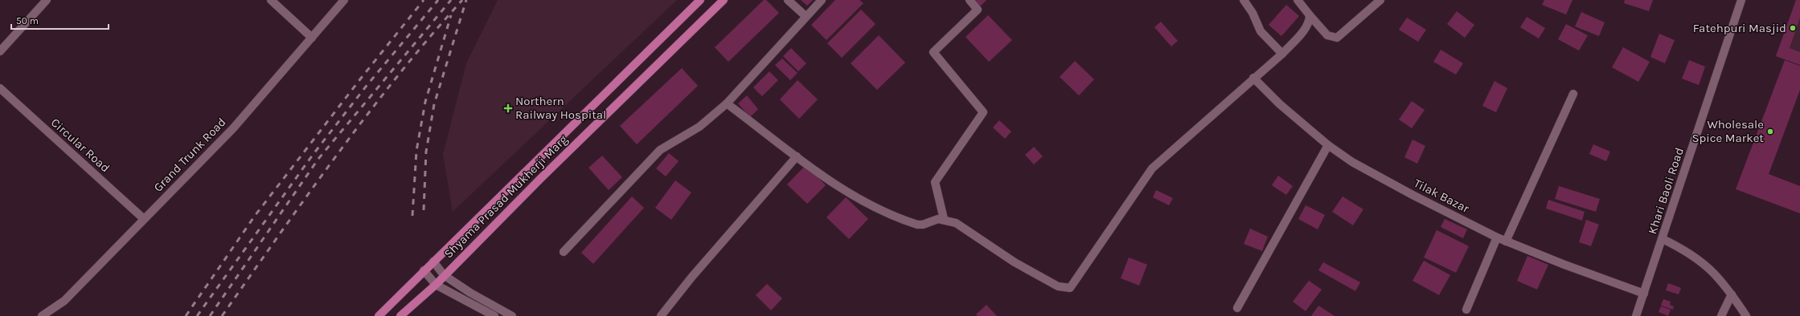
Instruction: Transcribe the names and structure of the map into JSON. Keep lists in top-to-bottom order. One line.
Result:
{"streets":{"main road":["Shyama Prasad Mukherji Marg"],"street":["Circular Road","Grand Trunk Road","Khari Baoli Road","Tilak Bazar"]},"crossings":[["Circular Road","Grand Trunk Road"],["Khari Baoli Road","Tilak Bazar"]],"places":{"other":["Fatehpuri Masjid","Wholesale Spice Market"],"health":["Northern Railway Hospital"]},"scale_bar":"50 m"}
